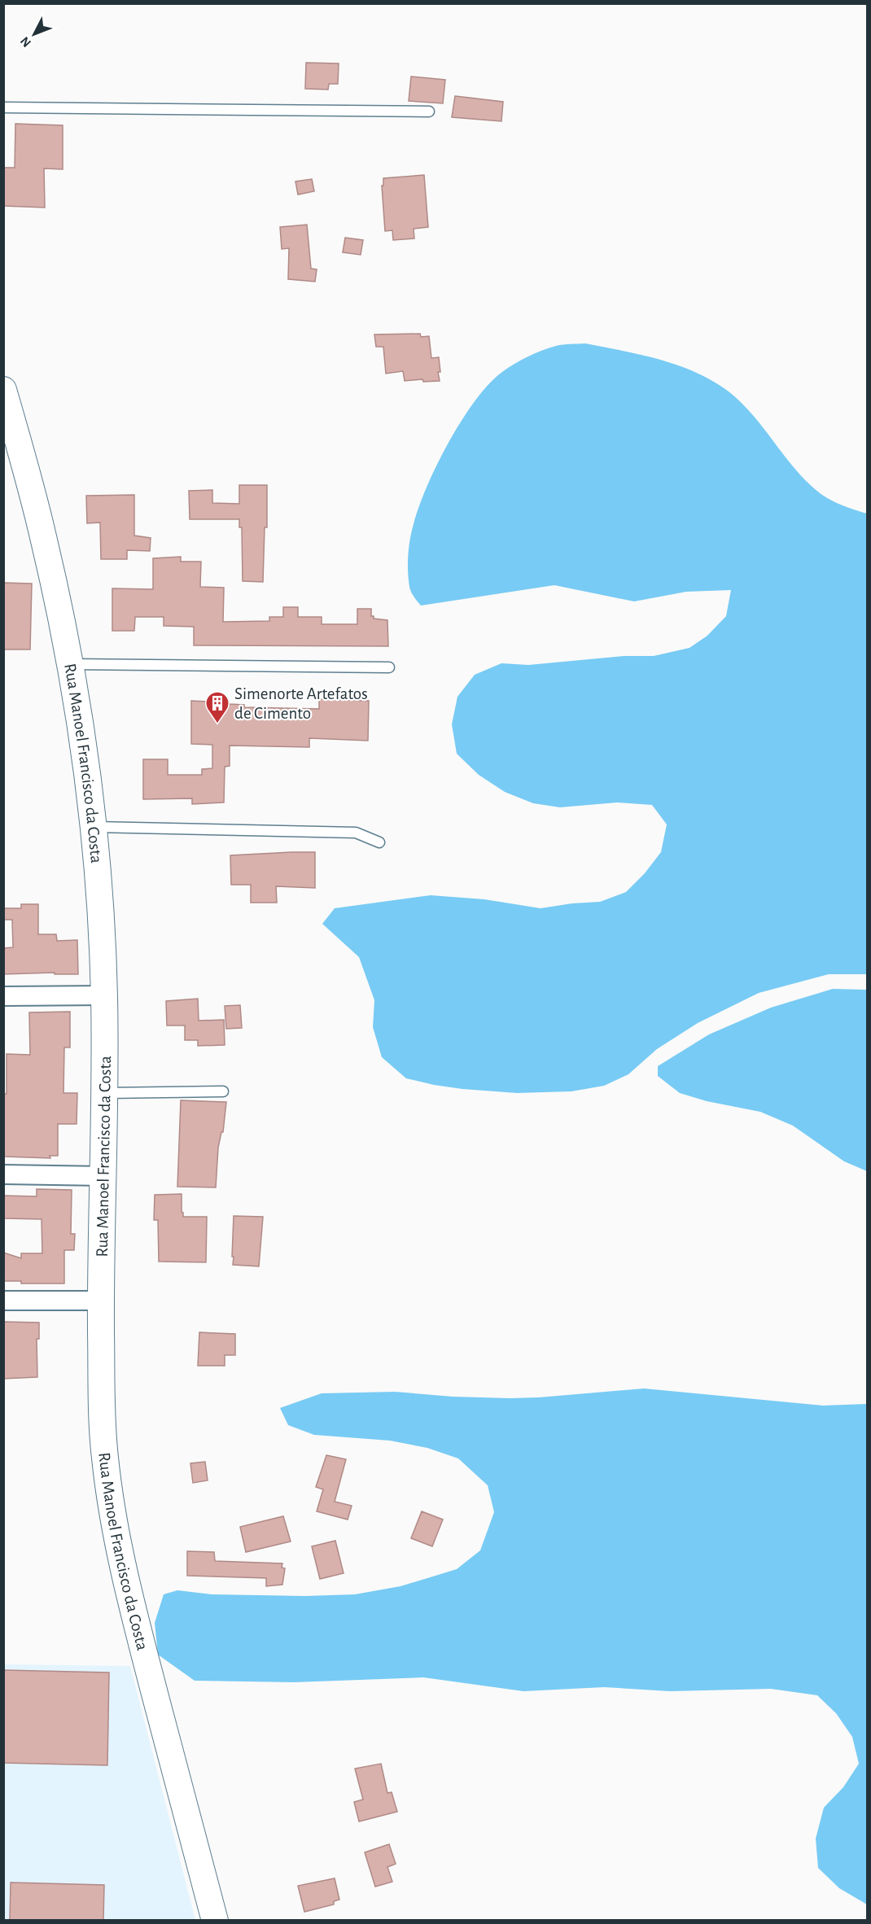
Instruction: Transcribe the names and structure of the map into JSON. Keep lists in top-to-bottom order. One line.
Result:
{"streets":{"main road":["Rua Manoel Francisco da Costa"]},"places":{"building":["Simenorte Artefatos de Cimento"]},"north":"bottom left"}
